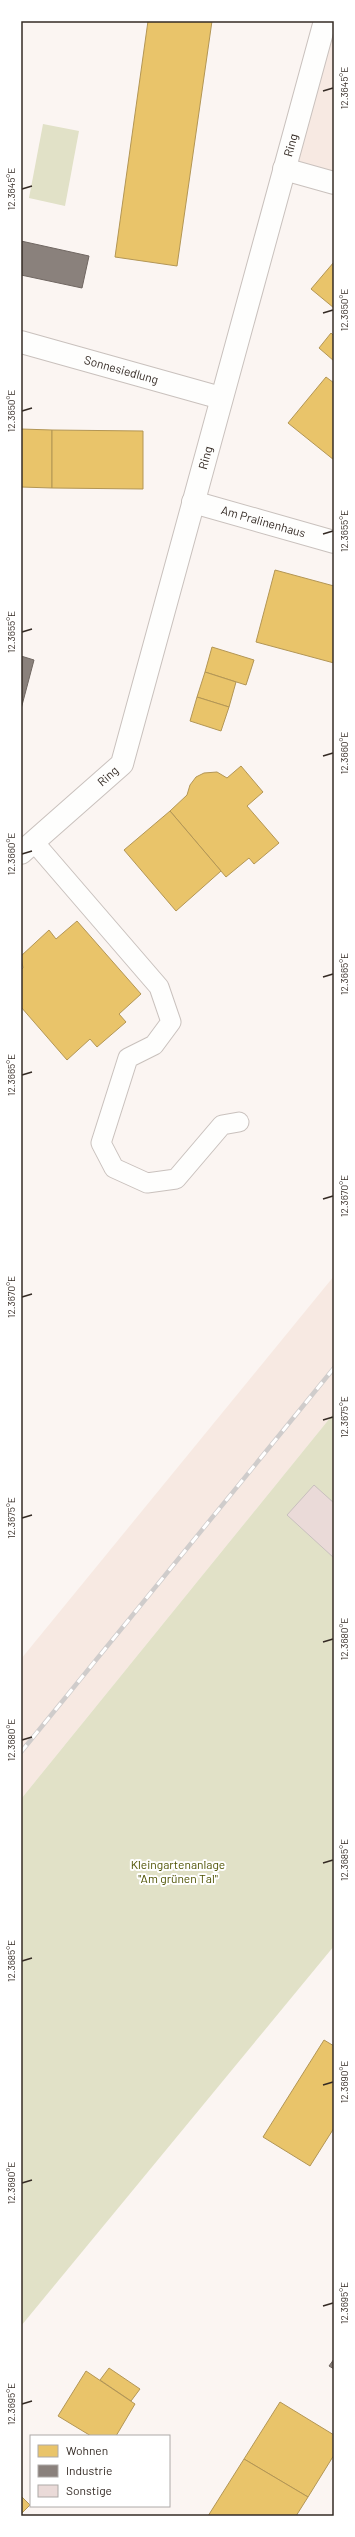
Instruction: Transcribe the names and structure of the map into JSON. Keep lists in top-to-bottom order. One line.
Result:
{"streets":{"street":["Ring","Sonnesiedlung","Am Pralinenhaus"]},"crossings":[["Ring","Sonnesiedlung"],["Ring","Am Pralinenhaus"]],"parks":["Kleingartenanlage \"Am grünen Tal\""],"legend":["Wohnen","Industrie","Sonstige"],"coordinates":["12.3645°E","12.3650°E","12.3655°E","12.3660°E","12.3665°E","12.3670°E","12.3675°E","12.3680°E","12.3685°E","12.3690°E","12.3695°E"]}
